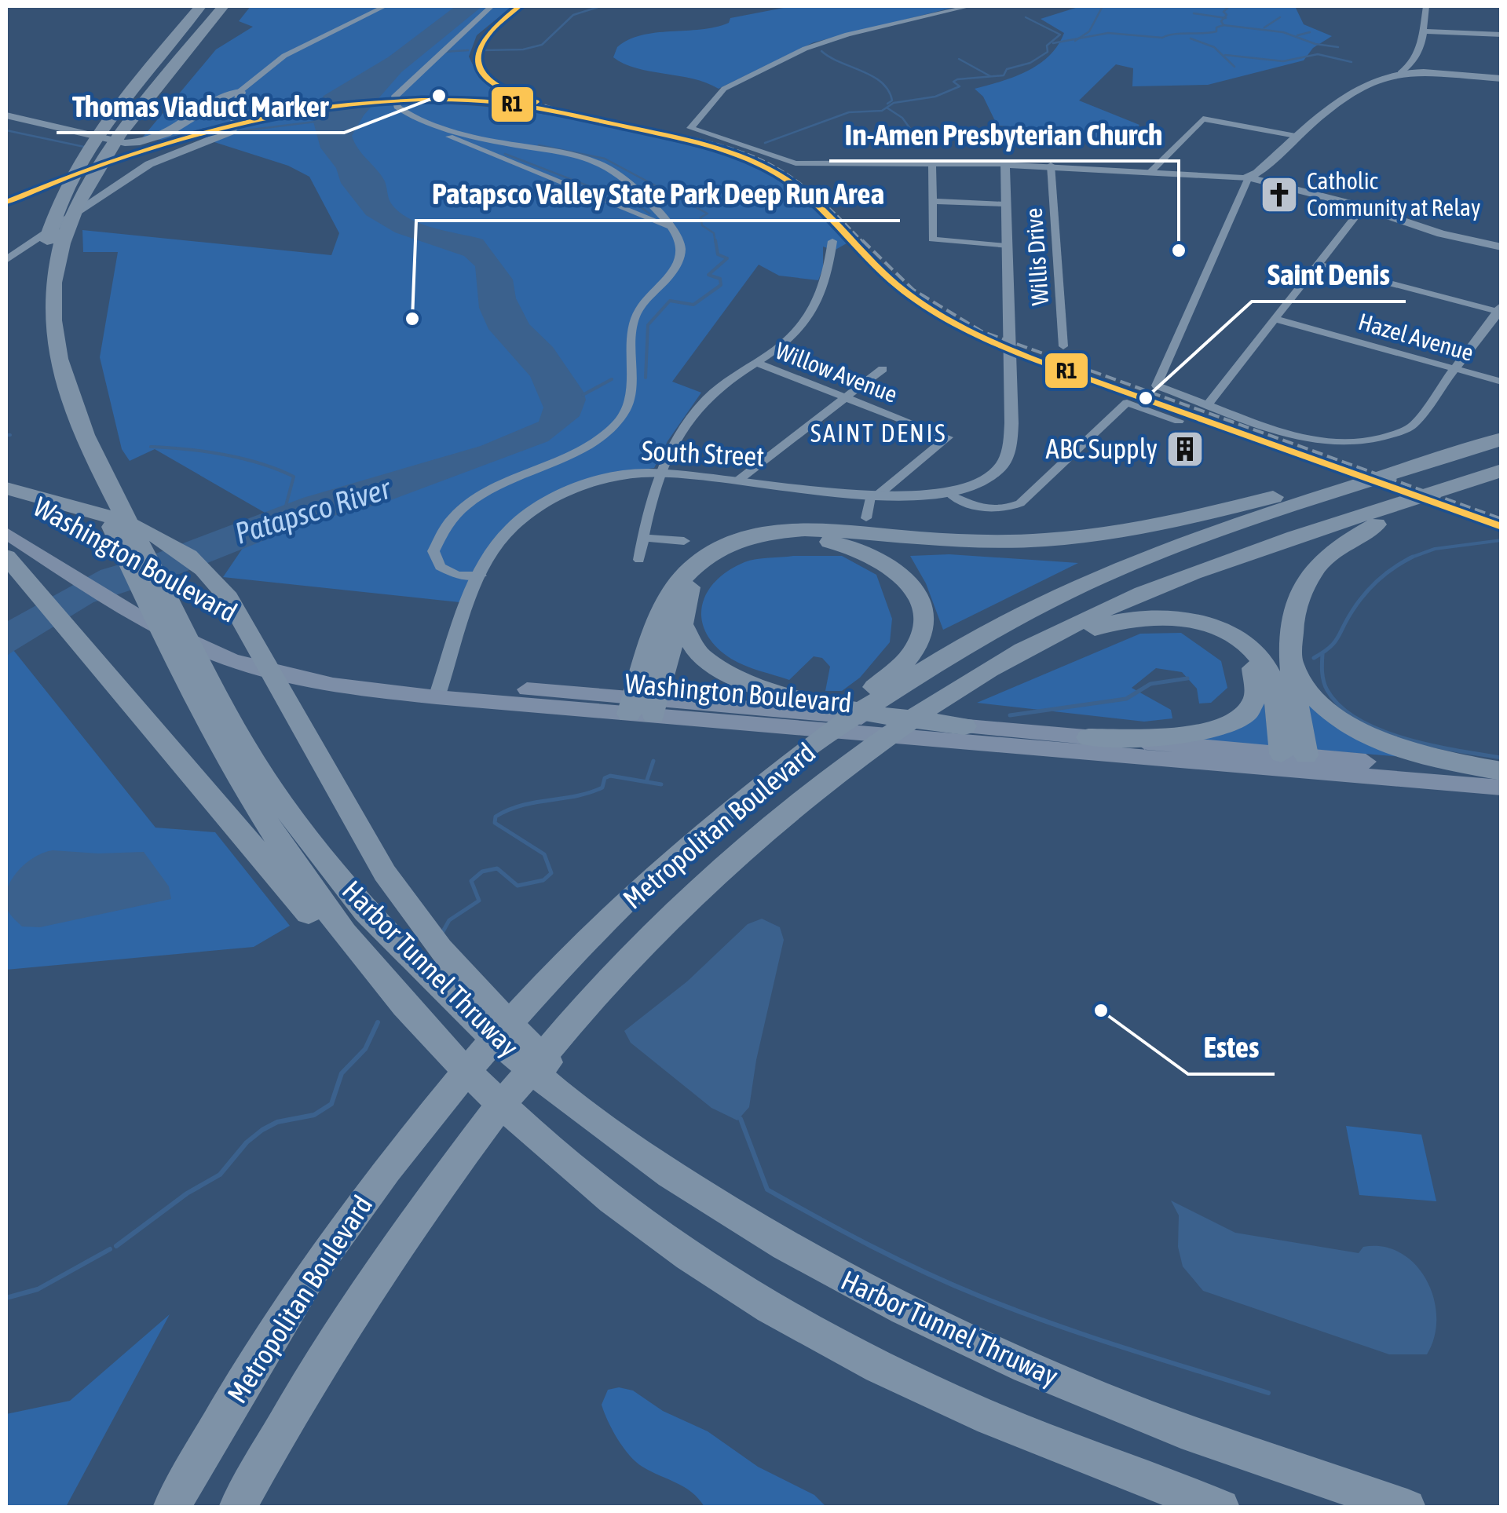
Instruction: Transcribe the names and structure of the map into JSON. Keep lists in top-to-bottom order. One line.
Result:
{"streets":{"highway":["Metropolitan Boulevard","Harbor Tunnel Thruway"],"main road":["Washington Boulevard"],"street":["Willis Drive","Hazel Avenue","Willow Avenue","South Street"]},"crossings":[["Willow Avenue","South Street"],["South Street","Washington Boulevard"]],"districts":["SAINT DENIS"],"water":["Patapsco River"],"places":{"other":["Thomas Viaduct Marker","In-Amen Presbyterian Church","Patapsco Valley State Park Deep Run Area","Saint Denis","Estes"],"church":["Catholic Community at Relay"],"building":["ABC Supply"]},"lines":["transit line R1"]}
